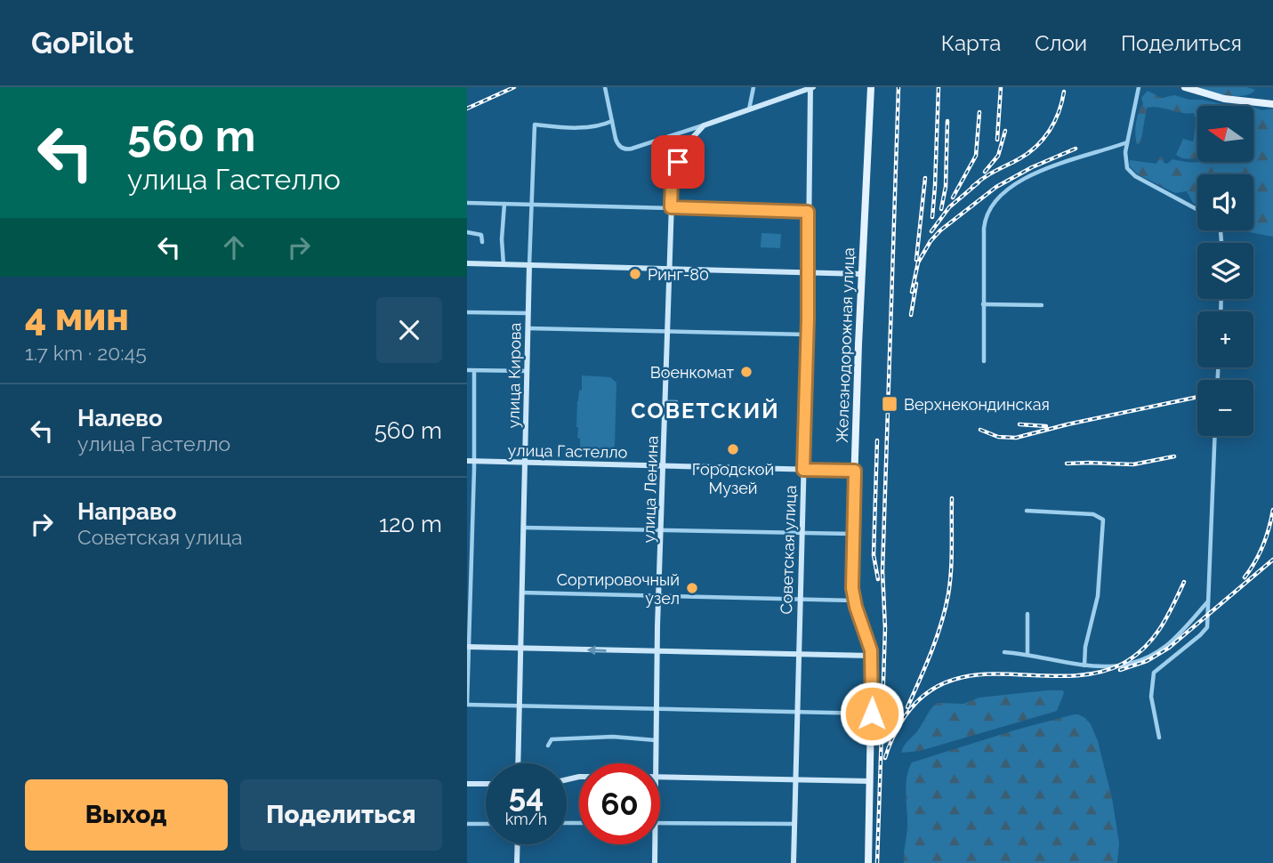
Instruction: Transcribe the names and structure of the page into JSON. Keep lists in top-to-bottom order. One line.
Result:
{"streets":{"main road":["Железнодорожная улица"],"street":["улица Кирова","улица Гастелло","улица Ленина","Советская улица"]},"crossings":[["Железнодорожная улица","улица Гастелло"],["улица Кирова","улица Гастелло"],["улица Гастелло","улица Ленина"],["улица Гастелло","Советская улица"]],"districts":["СОВЕТСКИЙ"],"places":{"other":["Ринг-80","Военкомат","Городской Музей","Сортировочный узел"],"transit":["Верхнекондинская"]},"north":"left","page":{"header":"GoPilot","nav":["Карта","Слои","Поделиться"],"turn":["560 m","улица Гастелло"],"map_buttons":["+","−"],"heading":["4 мин","1.7 km · 20:45"],"list":[{"name":"Налево","note":"улица Гастелло","value":"560 m"},{"name":"Направо","note":"Советская улица","value":"120 m"}],"speed":"54 km/h","limit":"60","buttons":["Выход","Поделиться"]}}
